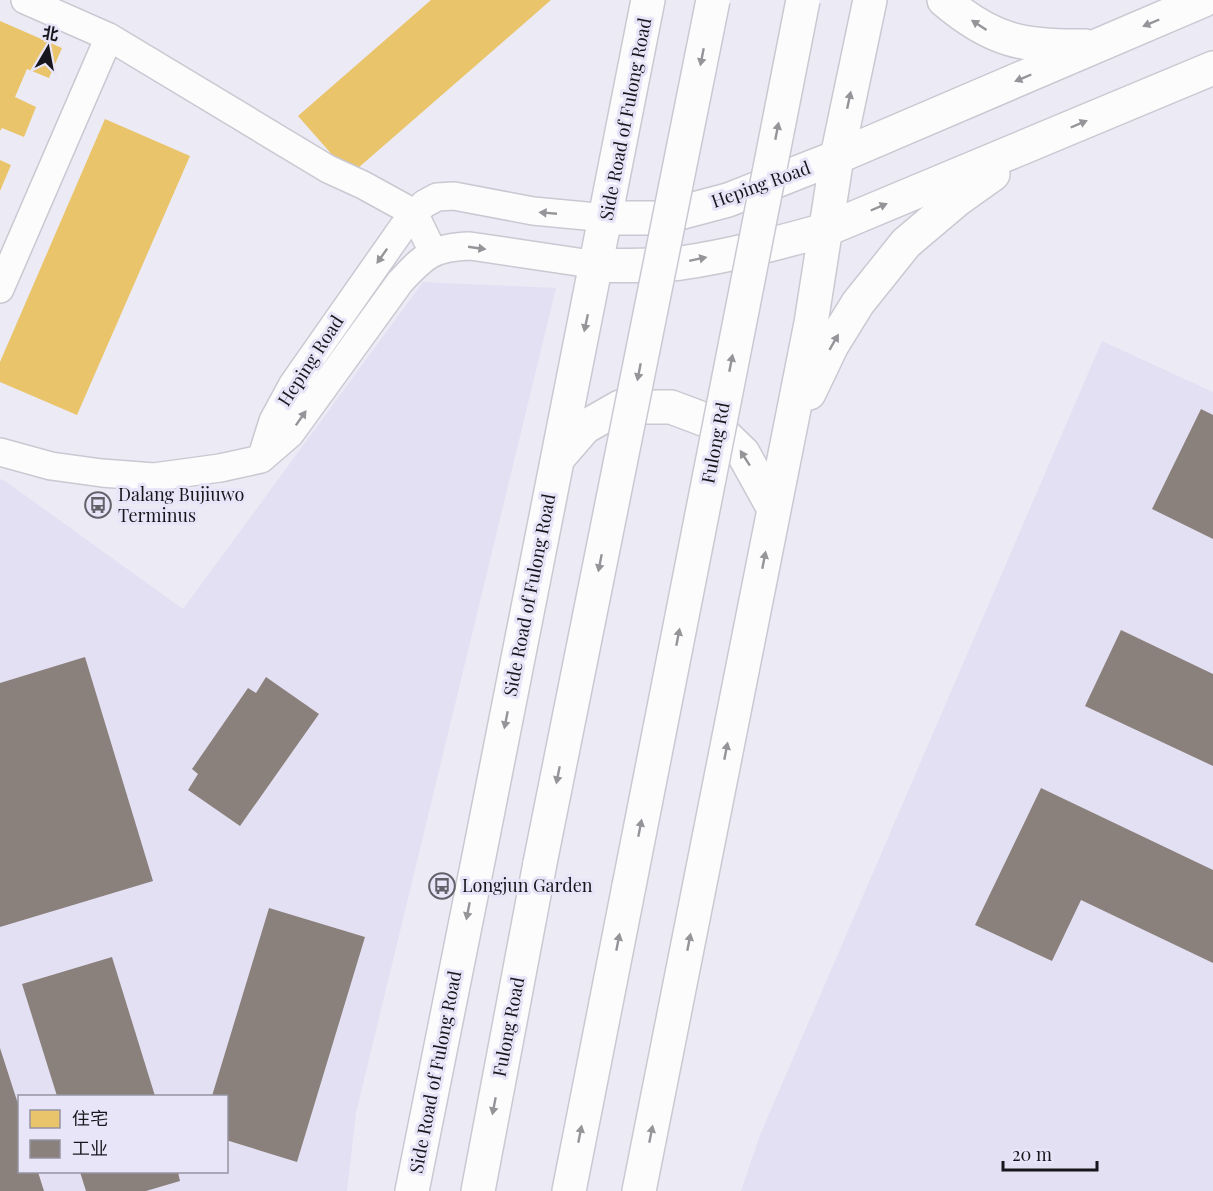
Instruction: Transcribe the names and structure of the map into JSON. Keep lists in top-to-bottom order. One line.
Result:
{"streets":{"main road":["Side Road of Fulong Road","Heping Road","Fulong Rd","Fulong Road"]},"crossings":[["Side Road of Fulong Road","Heping Road"]],"places":{"bus stop":["Dalang Bujiuwo Terminus","Longjun Garden"]},"legend":["住宅","工业"],"scale_bar":"20 m","north":"top"}
